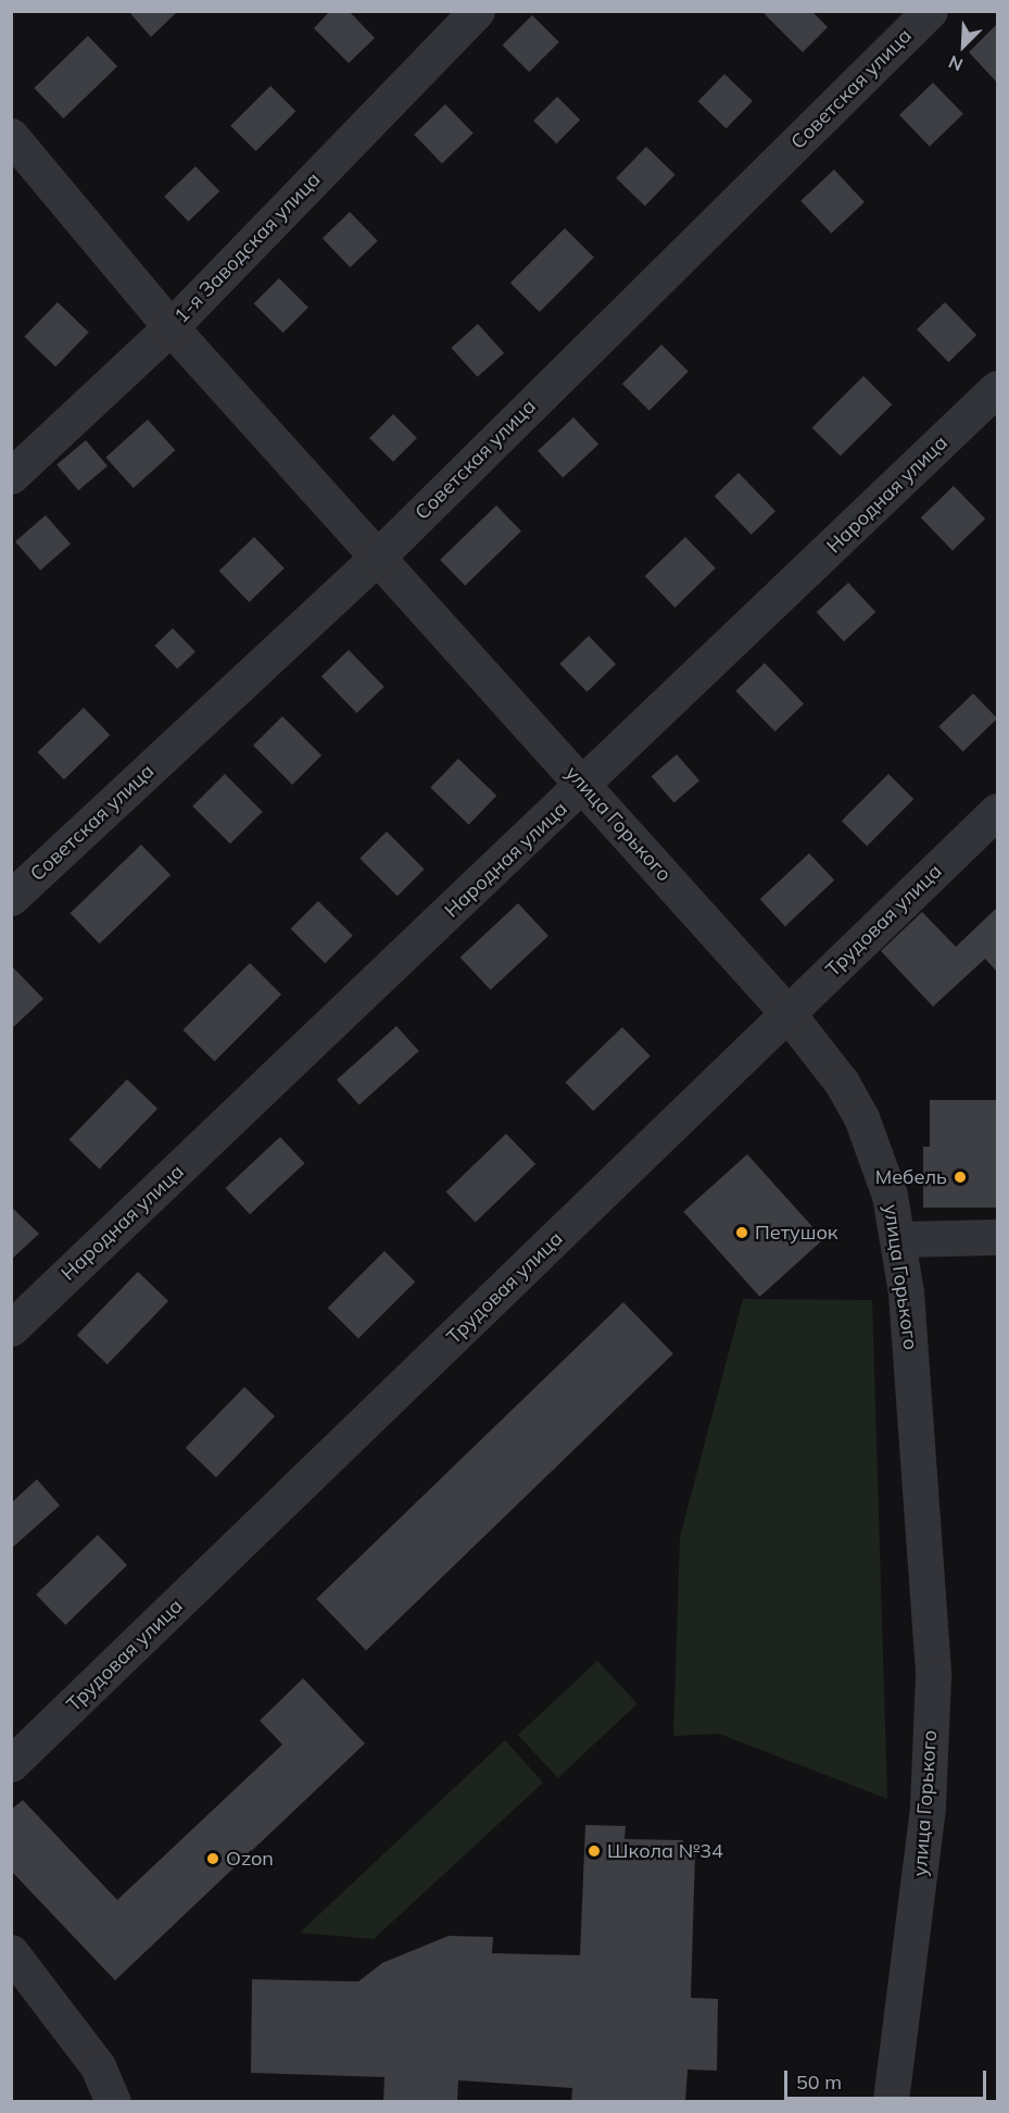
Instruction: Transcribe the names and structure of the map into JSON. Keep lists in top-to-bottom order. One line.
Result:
{"streets":{"street":["Советская улица","1-я Заводская улица","Народная улица","улица Горького","Трудовая улица"]},"crossings":[["Советская улица","улица Горького"],["1-я Заводская улица","улица Горького"],["Народная улица","улица Горького"],["улица Горького","Трудовая улица"]],"places":["Мебель","Петушок","Школа №34","Ozon"],"scale_bar":"50 m","north":"bottom left"}
